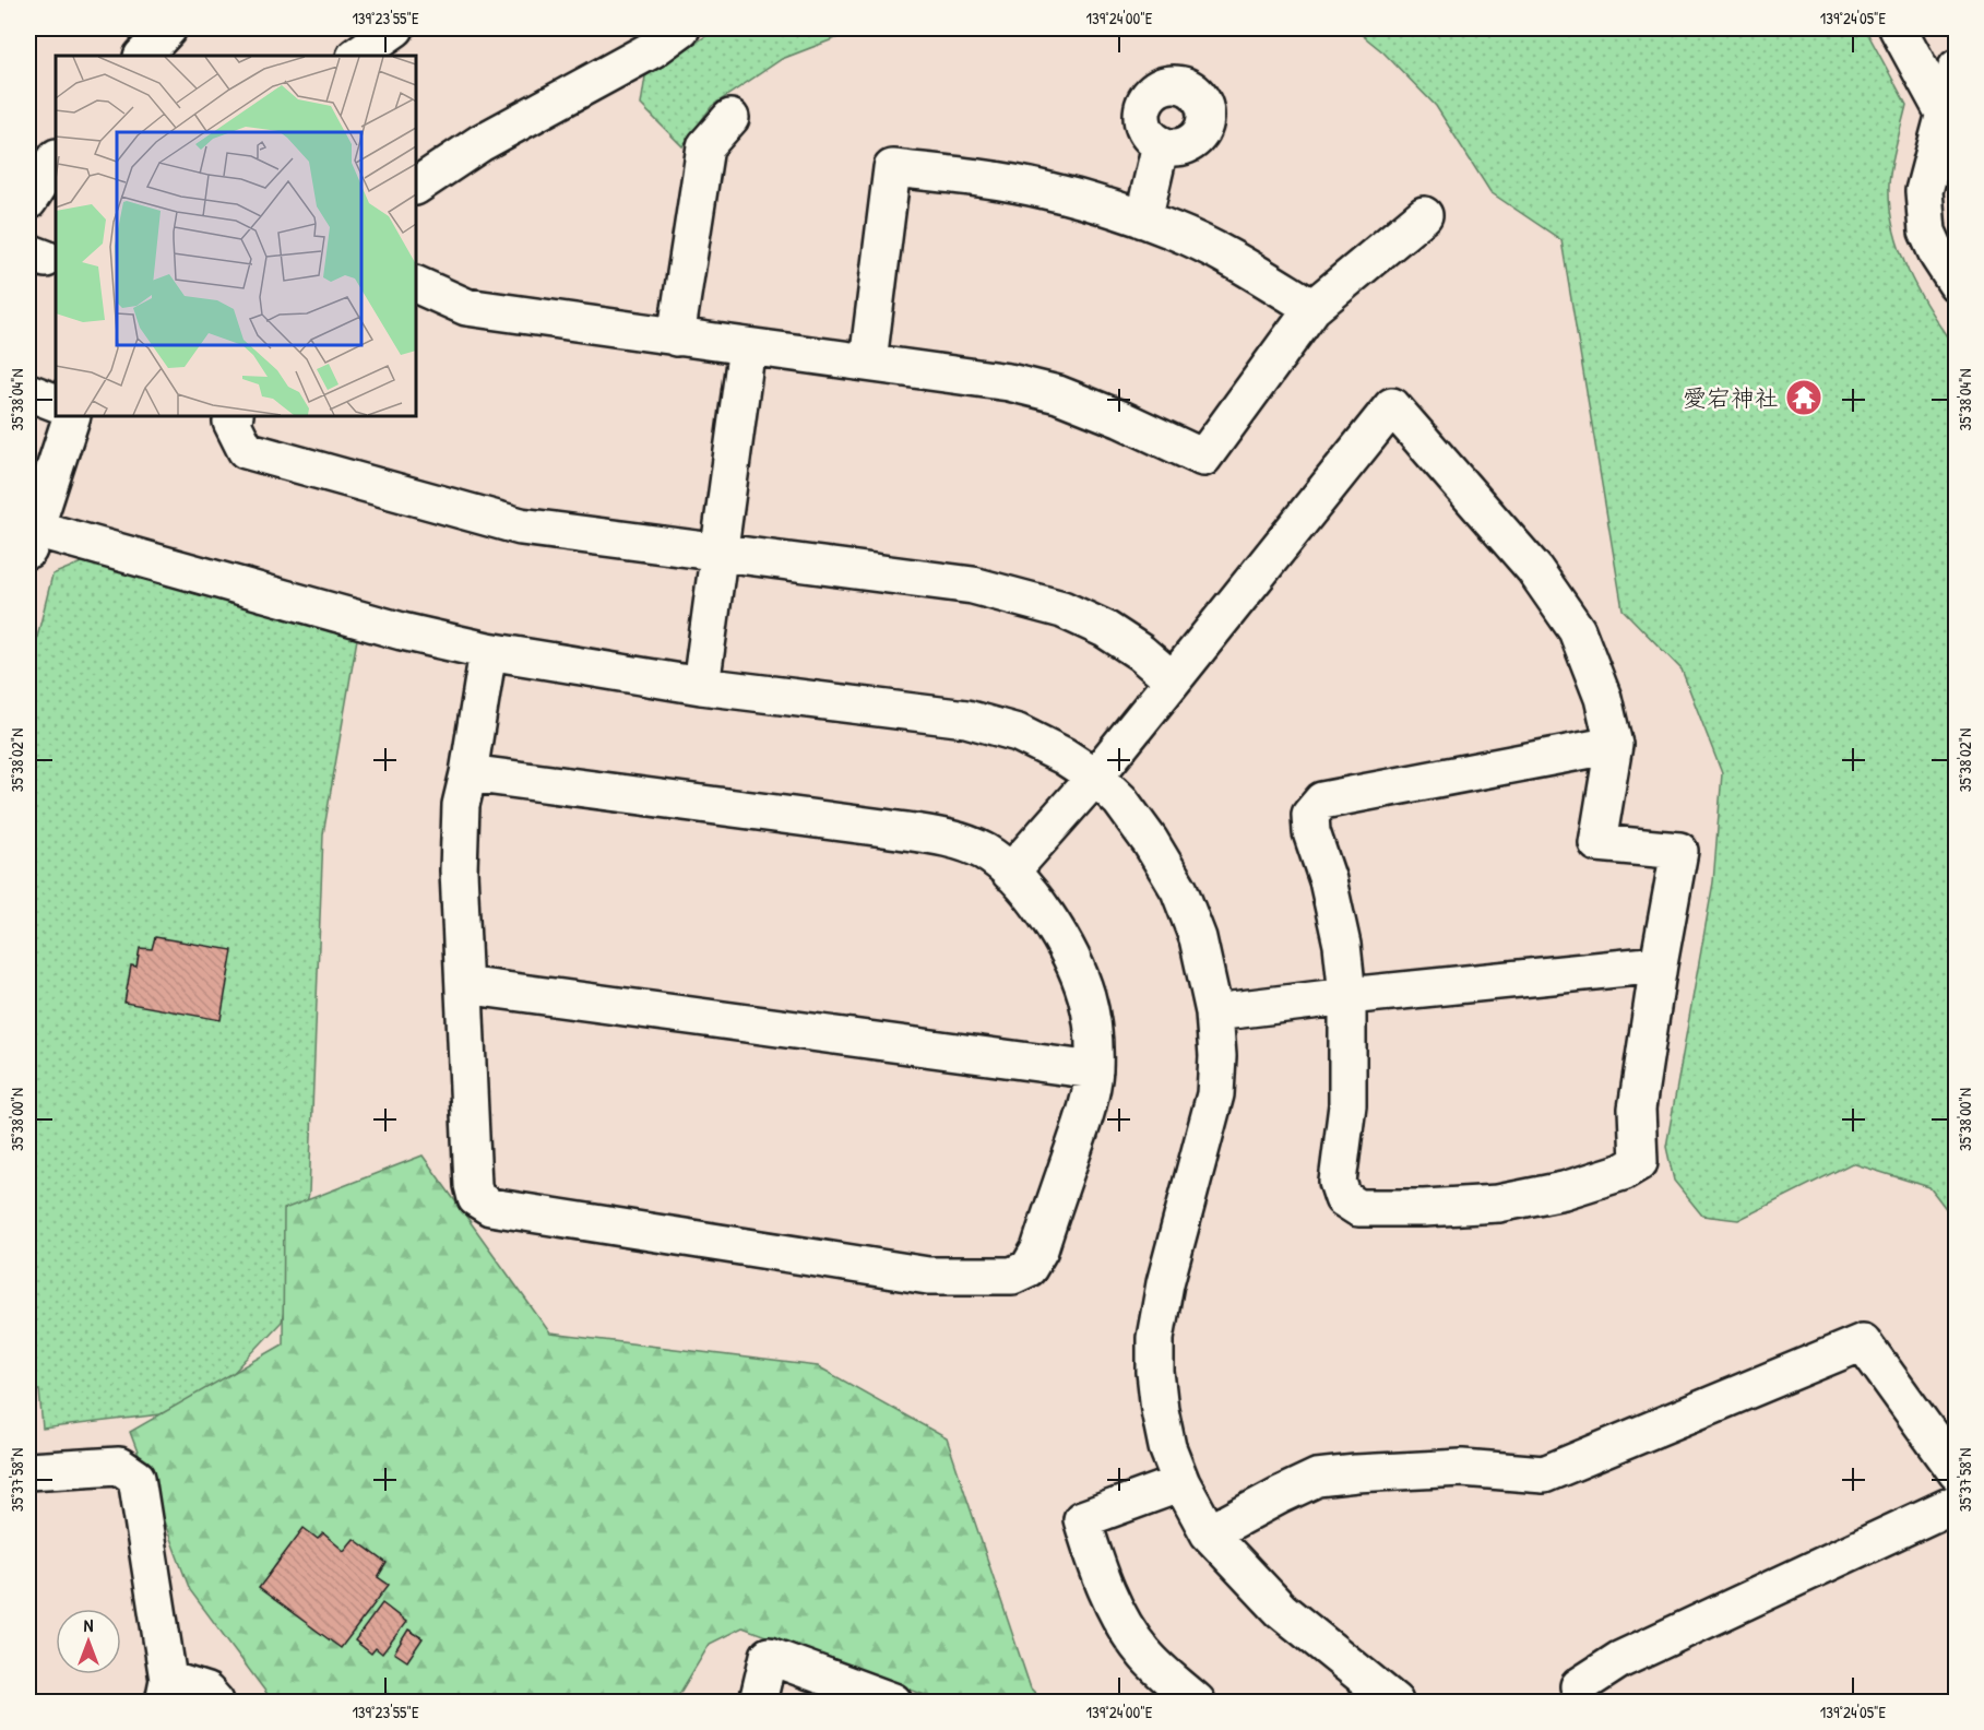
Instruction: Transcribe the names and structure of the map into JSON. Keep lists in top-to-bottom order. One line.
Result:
{"places":{"temple":["愛宕神社"]},"north":"top","coordinates":["139°23'55\"E","139°24'00\"E","139°24'05\"E","35°38'04\"N","35°38'02\"N","35°38'00\"N","35°37'58\"N"]}
